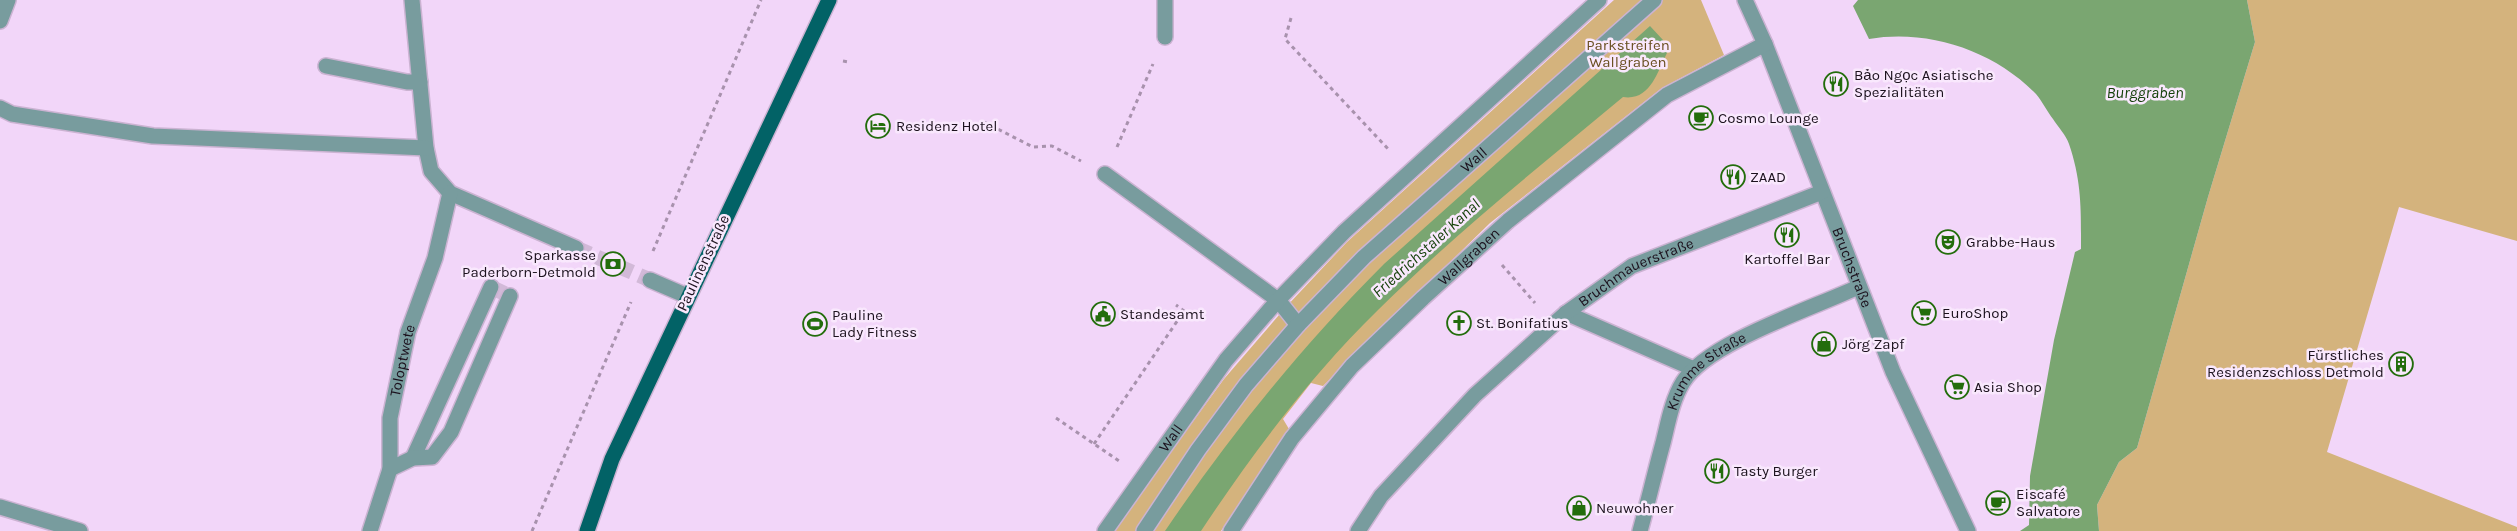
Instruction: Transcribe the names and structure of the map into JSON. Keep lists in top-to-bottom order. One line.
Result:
{"streets":{"main road":["Paulinenstraße"],"street":["Wall","Wallgraben","Bruchstraße","Bruchmauerstraße","Toloptwete","Krumme Straße"]},"crossings":[["Wallgraben","Bruchstraße"],["Bruchstraße","Bruchmauerstraße"],["Bruchstraße","Krumme Straße"]],"water":["Burggraben","Friedrichstaler Kanal"],"parks":["Parkstreifen Wallgraben"],"places":{"restaurant":["Bảo Ngọc Asiatische Spezialitäten","ZAAD","Kartoffel Bar","Tasty Burger"],"cafe":["Cosmo Lounge","Eiscafé Salvatore"],"hotel":["Residenz Hotel"],"theatre":["Grabbe-Haus"],"bank":["Sparkasse Paderborn-Detmold"],"supermarket":["EuroShop","Asia Shop"],"public building":["Standesamt"],"church":["St. Bonifatius"],"sports":["Pauline Lady Fitness"],"shop":["Jörg Zapf","Neuwohner"],"building":["Fürstliches Residenzschloss Detmold"]}}
